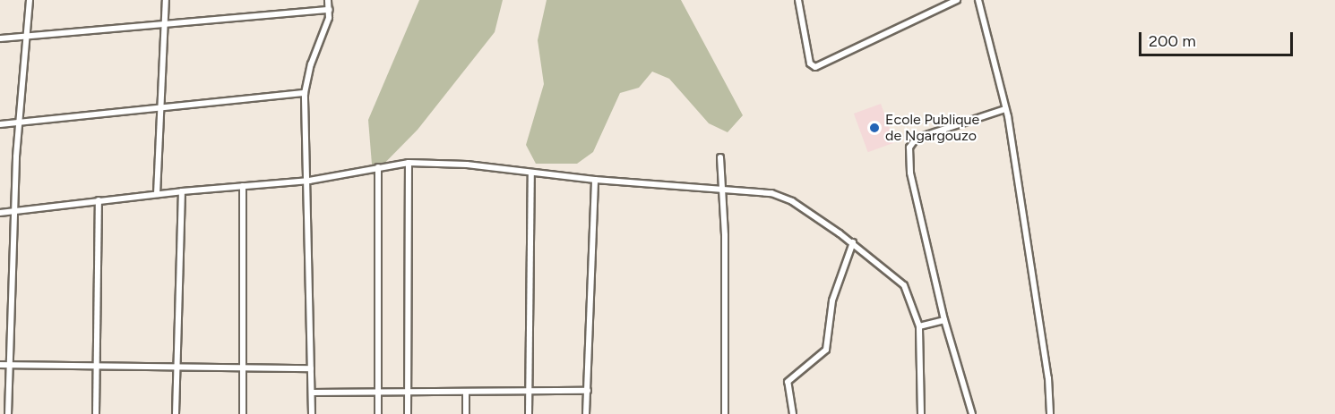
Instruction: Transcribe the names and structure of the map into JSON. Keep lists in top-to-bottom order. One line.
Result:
{"places":["Ecole Publique de Ngargouzo"],"scale_bar":"200 m"}
